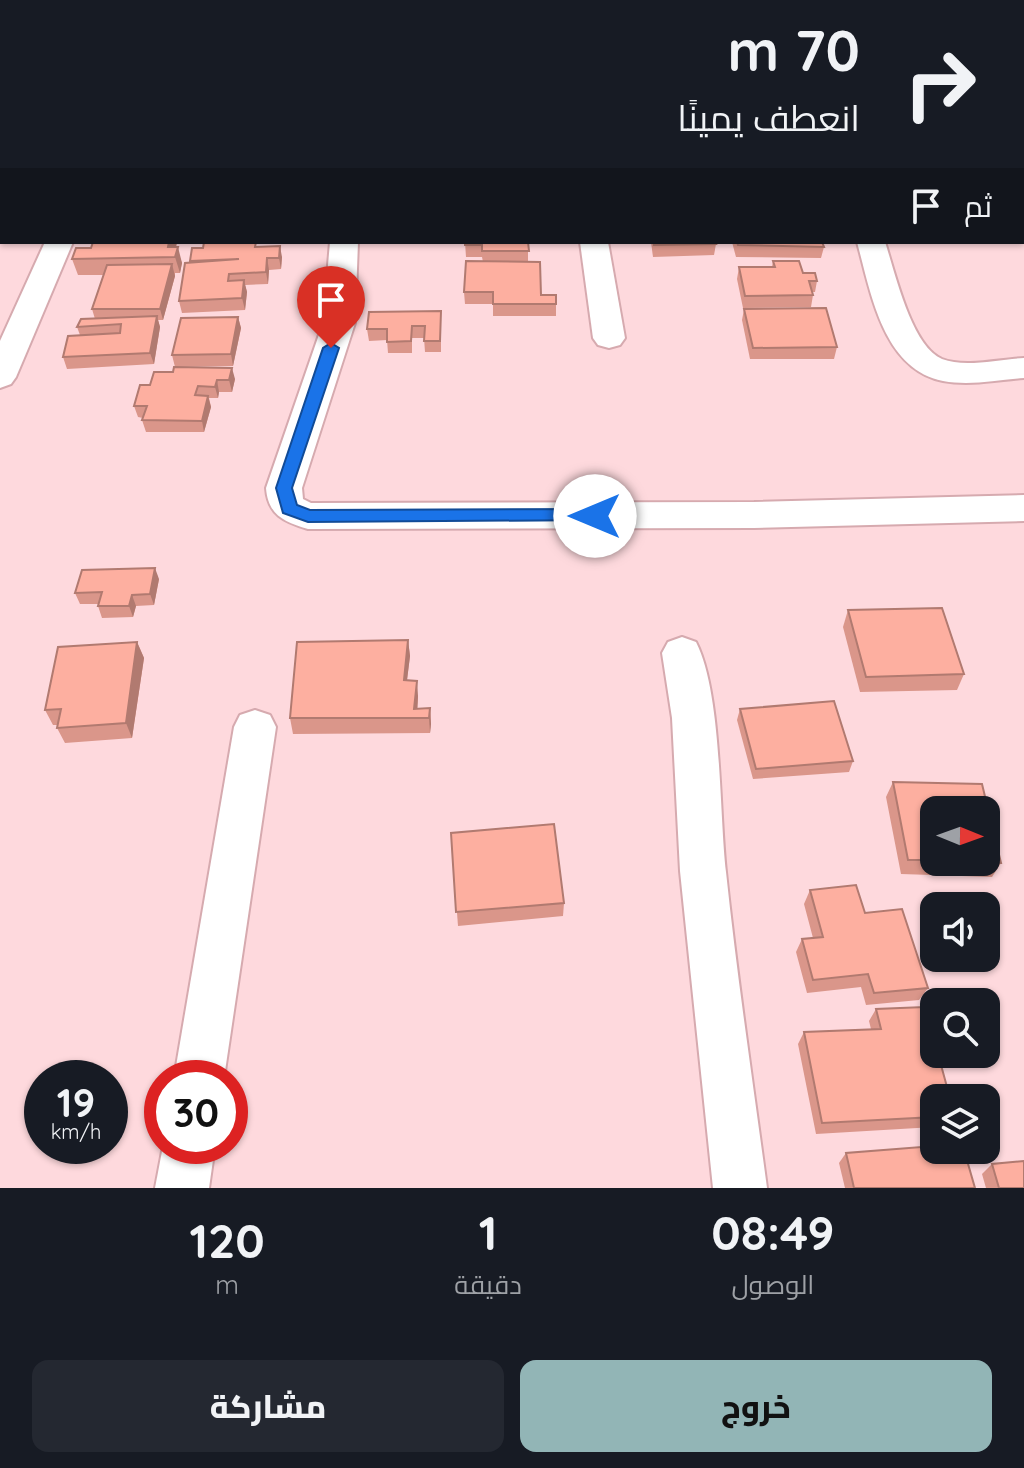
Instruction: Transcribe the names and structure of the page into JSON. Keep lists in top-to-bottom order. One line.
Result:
{"north":"right","page":{"turn":["70 m","انعطف يمينًا"],"then":"ثم","speed":"19 km/h","limit":"30","eta":["08:49","الوصول","1","دقيقة","120","m"],"buttons":["خروج","مشاركة"]}}
